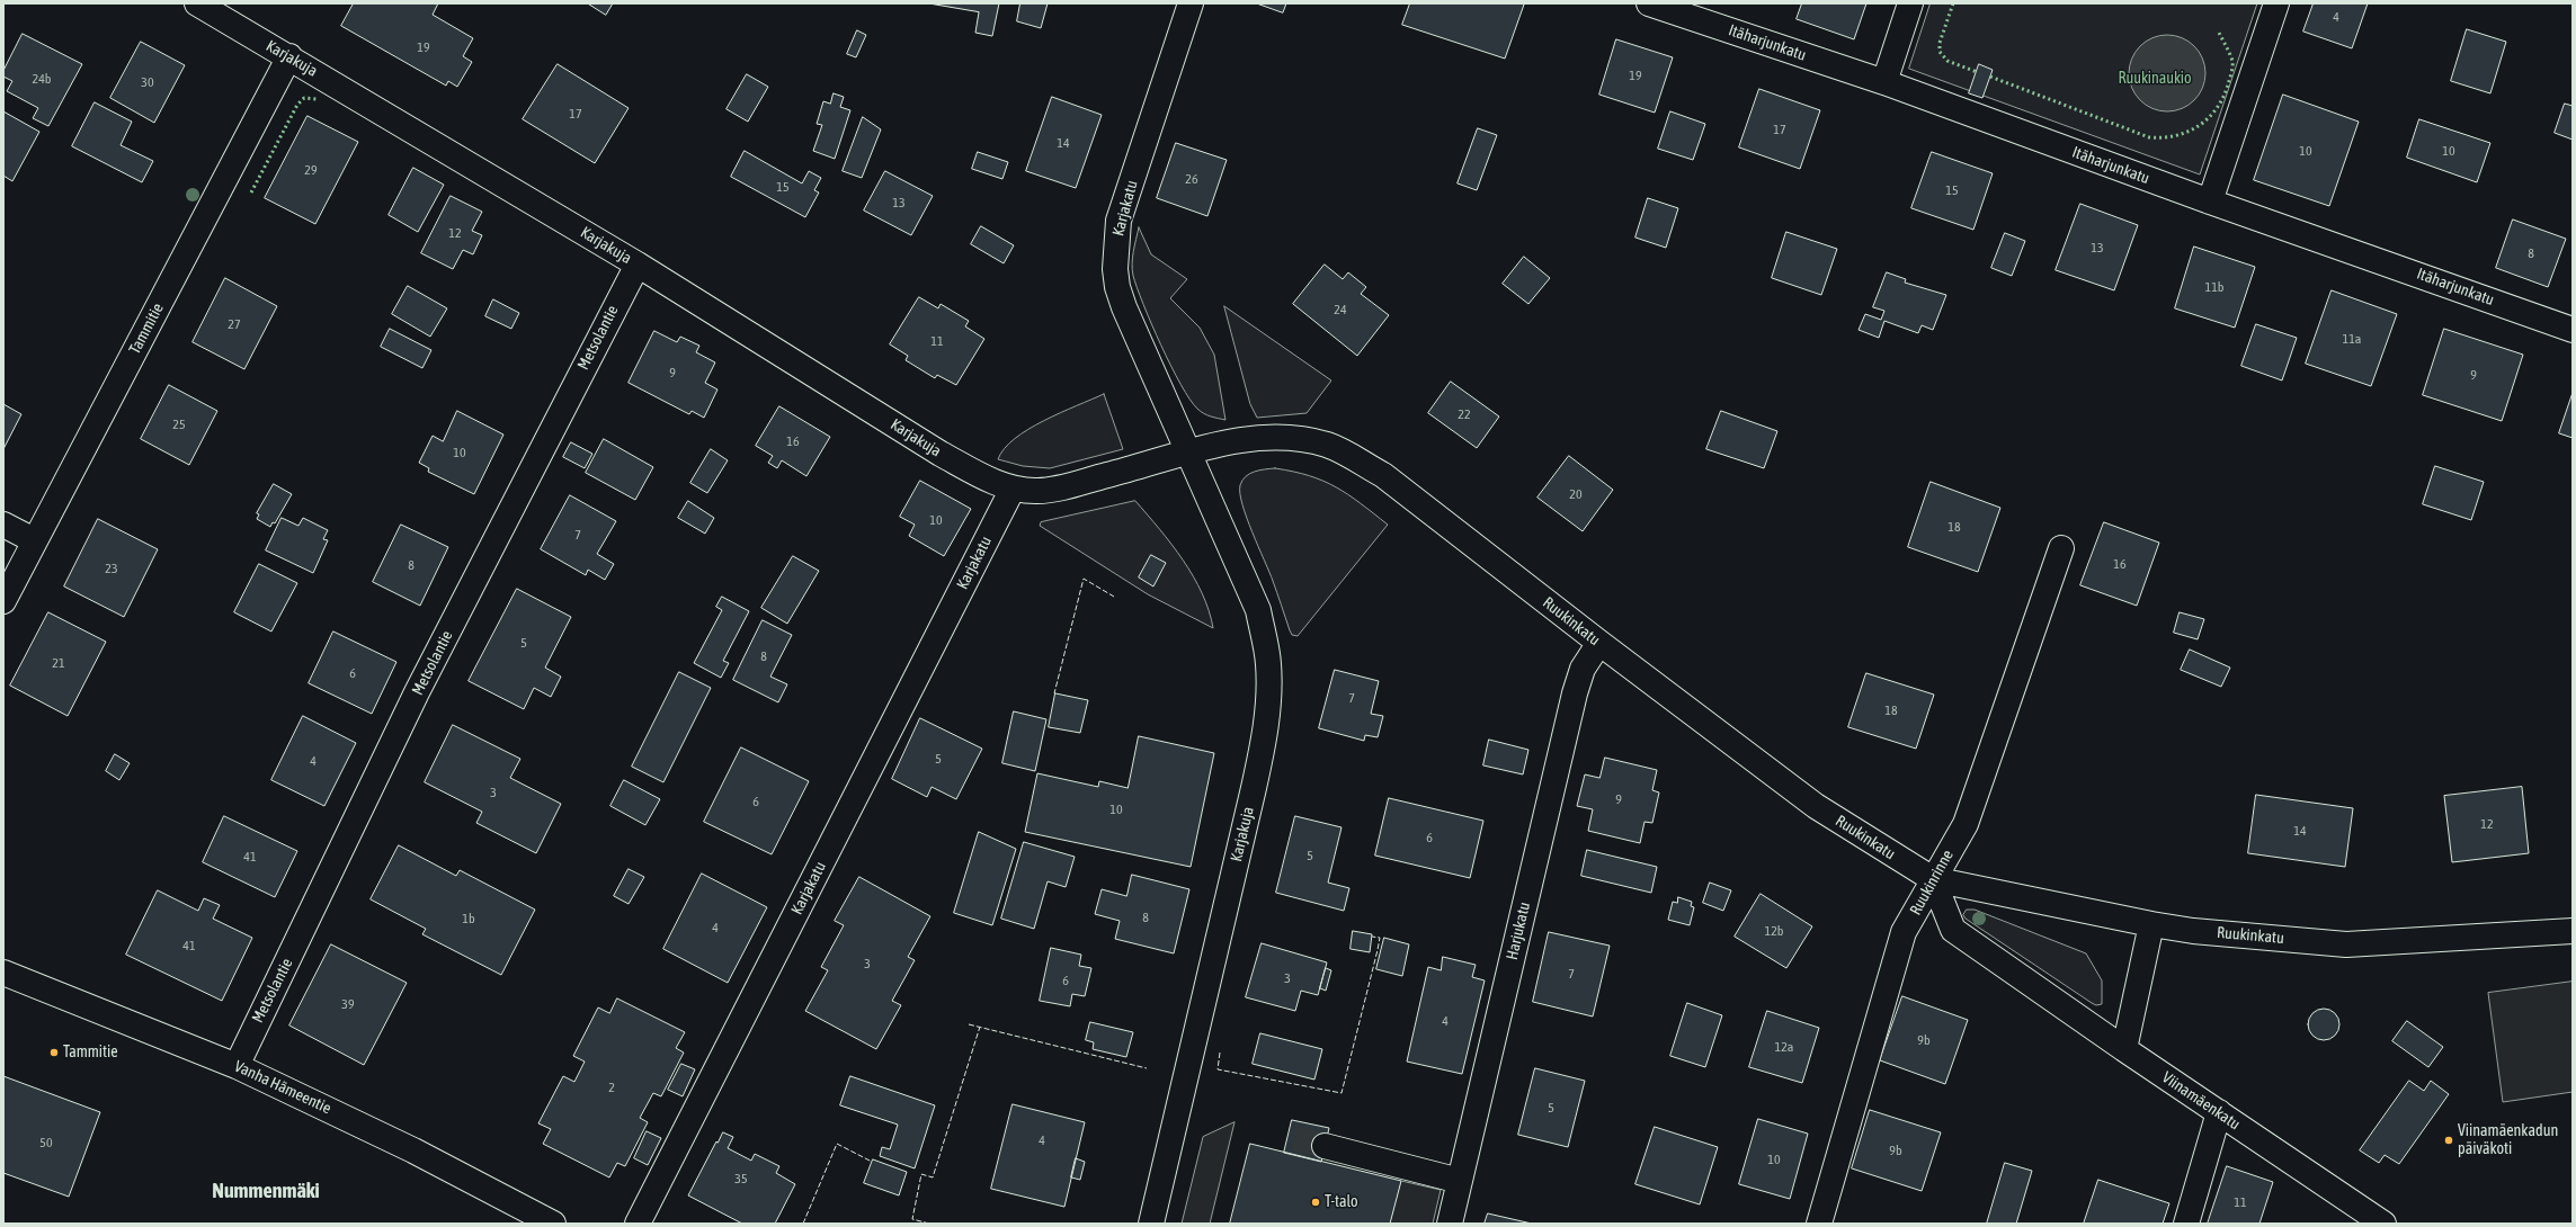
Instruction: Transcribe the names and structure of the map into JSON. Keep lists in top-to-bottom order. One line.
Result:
{"streets":{"street":["Itäharjunkatu","Karjakuja","Karjakatu","Tammitie","Metsolantie","Ruukinkatu","Ruukinrinne","Harjukatu","Vanha Hämeentie","Viinamäenkatu"]},"crossings":[["Karjakuja","Karjakatu"],["Karjakuja","Tammitie"],["Karjakuja","Metsolantie"],["Karjakuja","Ruukinkatu"],["Karjakatu","Ruukinkatu"],["Metsolantie","Vanha Hämeentie"],["Ruukinkatu","Ruukinrinne"],["Ruukinkatu","Harjukatu"]],"districts":["Nummenmäki"],"parks":["Ruukinaukio"],"places":["Tammitie","Viinamäenkadun päiväkoti","T-talo"],"house_numbers":["4","19","19","24b","30","17","17","14","10","10","29","26","15","15","13","12","13","8","11b","24","27","11a","11","9","9","22","25","16","10","20","10","18","7","16","8","23","5","8","21","6","7","18","5","4","3","9","6","10","12","14","6","5","41","8","1b","4","12b","41","3","7","3","6","39","4","9b","12a","2","5","4","50","9b","10","35","11"]}
